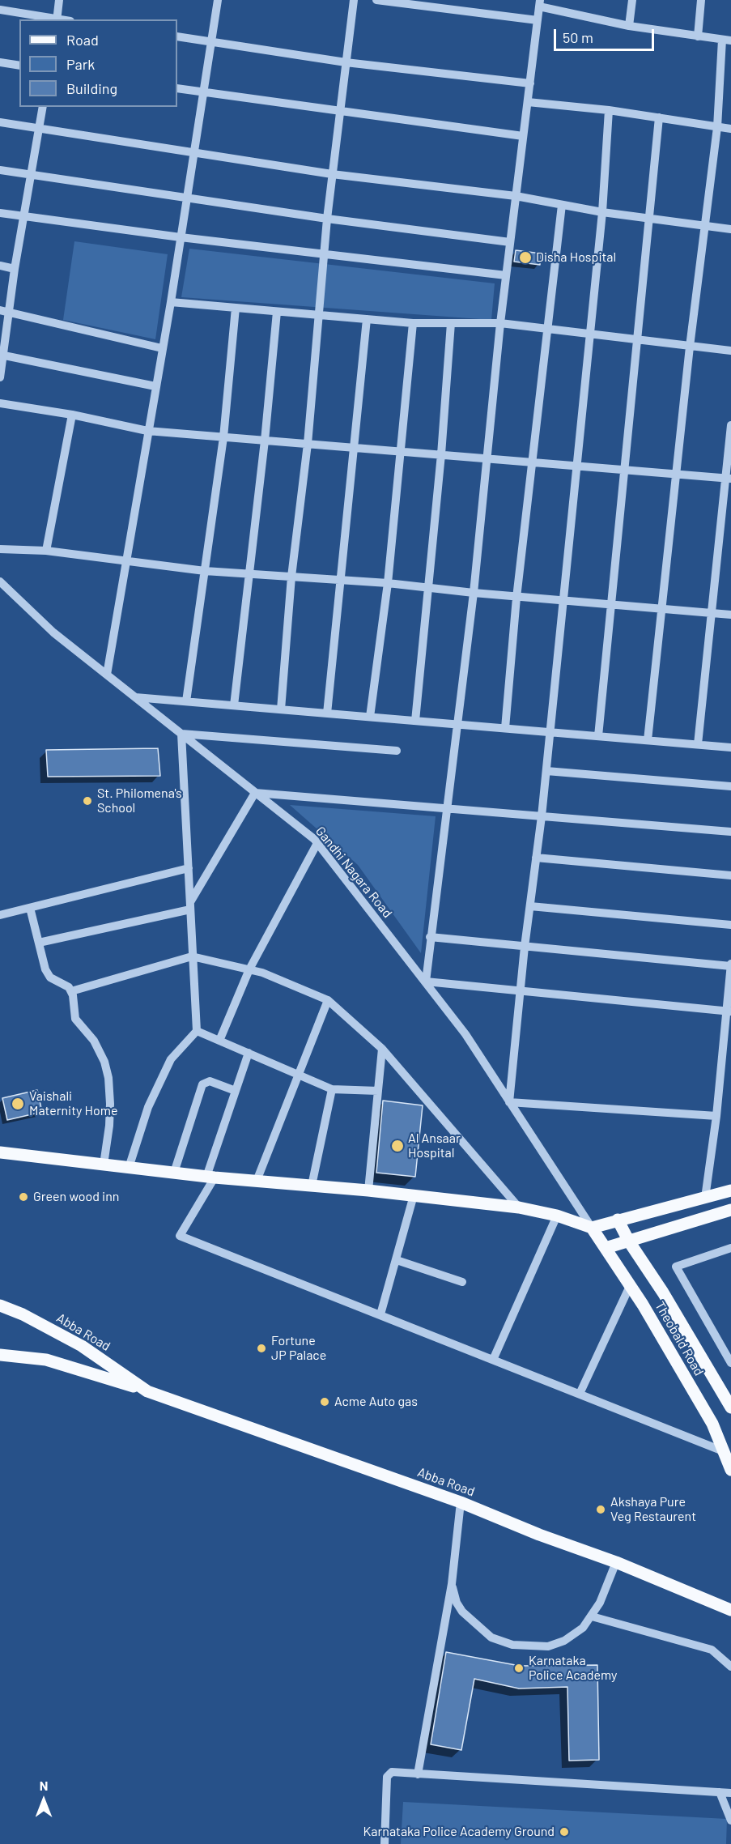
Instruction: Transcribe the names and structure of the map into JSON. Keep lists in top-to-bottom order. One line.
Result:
{"streets":{"main road":["Abba Road","Theobald Road"],"street":["Gandhi Nagara Road"]},"crossings":[["Gandhi Nagara Road","Theobald Road"]],"places":["Disha Hospital","St. Philomena's School","Vaishali Maternity Home","Al Ansaar Hospital","Green wood inn","Fortune JP Palace","Acme Auto gas","Akshaya Pure Veg Restaurent","Karnataka Police Academy","Karnataka Police Academy Ground"],"legend":["Road","Park","Building"],"scale_bar":"50 m","north":"top"}
